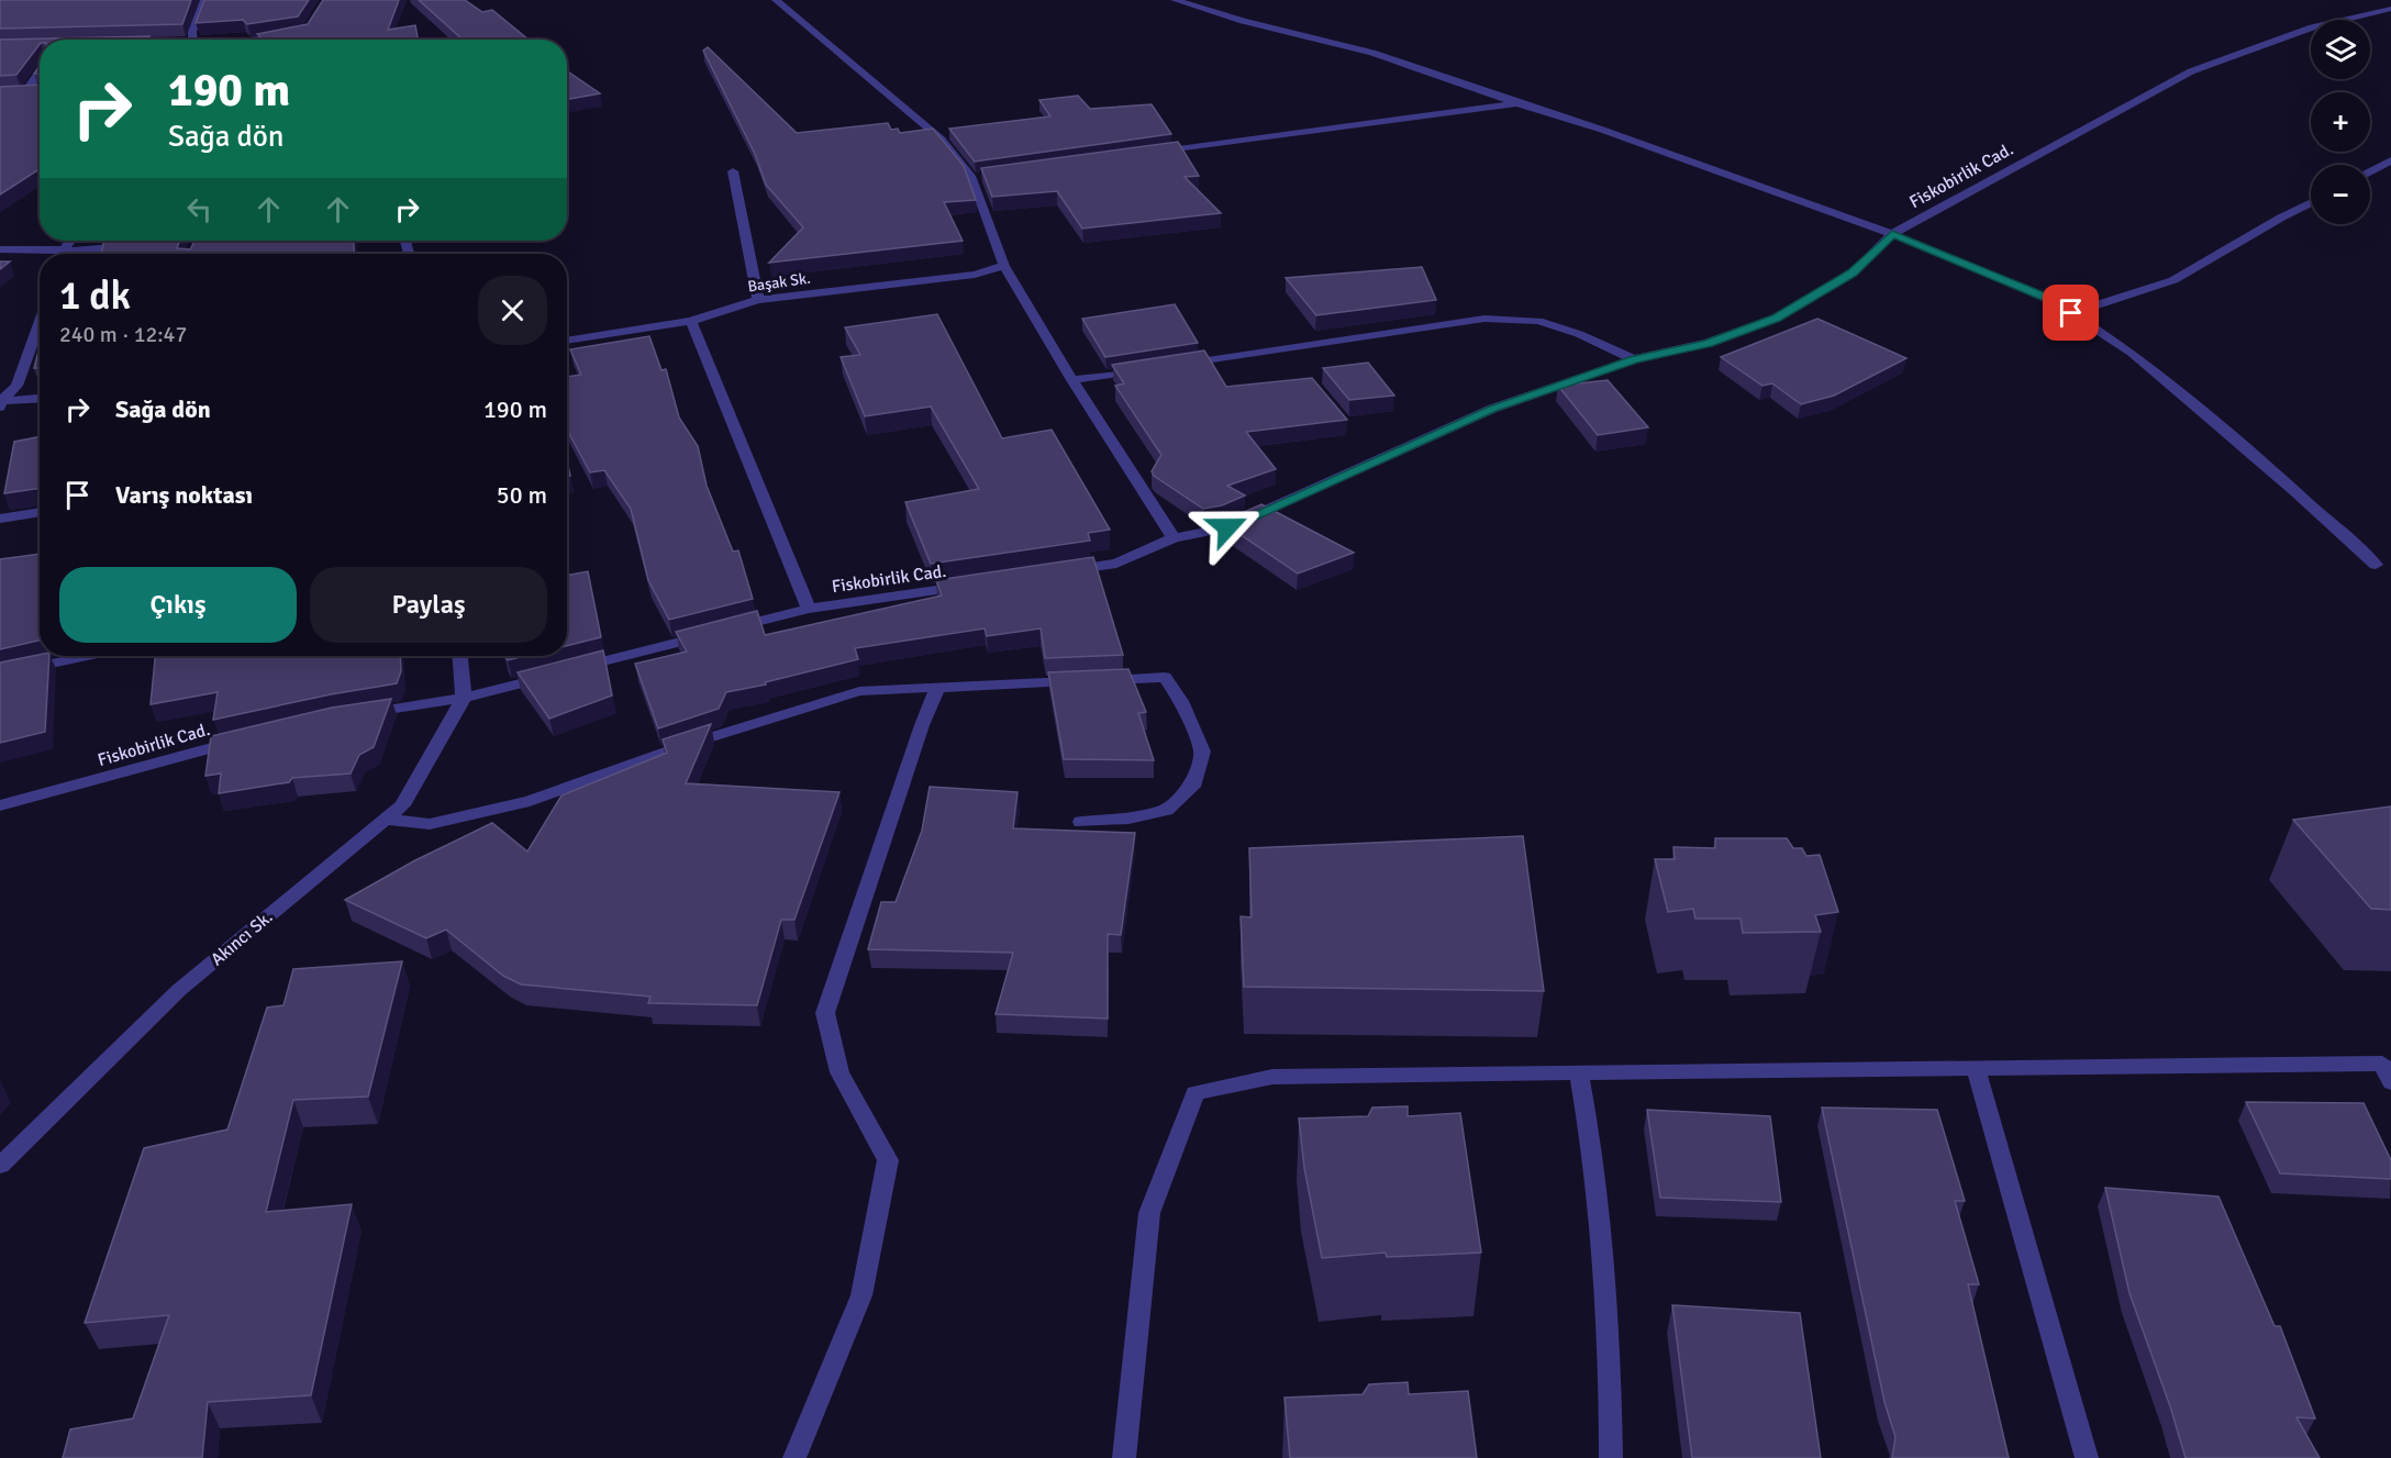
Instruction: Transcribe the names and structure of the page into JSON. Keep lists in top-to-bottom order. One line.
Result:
{"streets":{"street":["Fiskobirlik Cad.","Başak Sk.","Akıncı Sk."]},"page":{"map_buttons":["+","−"],"turn":["190 m","Sağa dön"],"heading":["1 dk","240 m · 12:47"],"list":[{"name":"Sağa dön","value":"190 m"},{"name":"Varış noktası","value":"50 m"}],"buttons":["Çıkış","Paylaş"]}}
